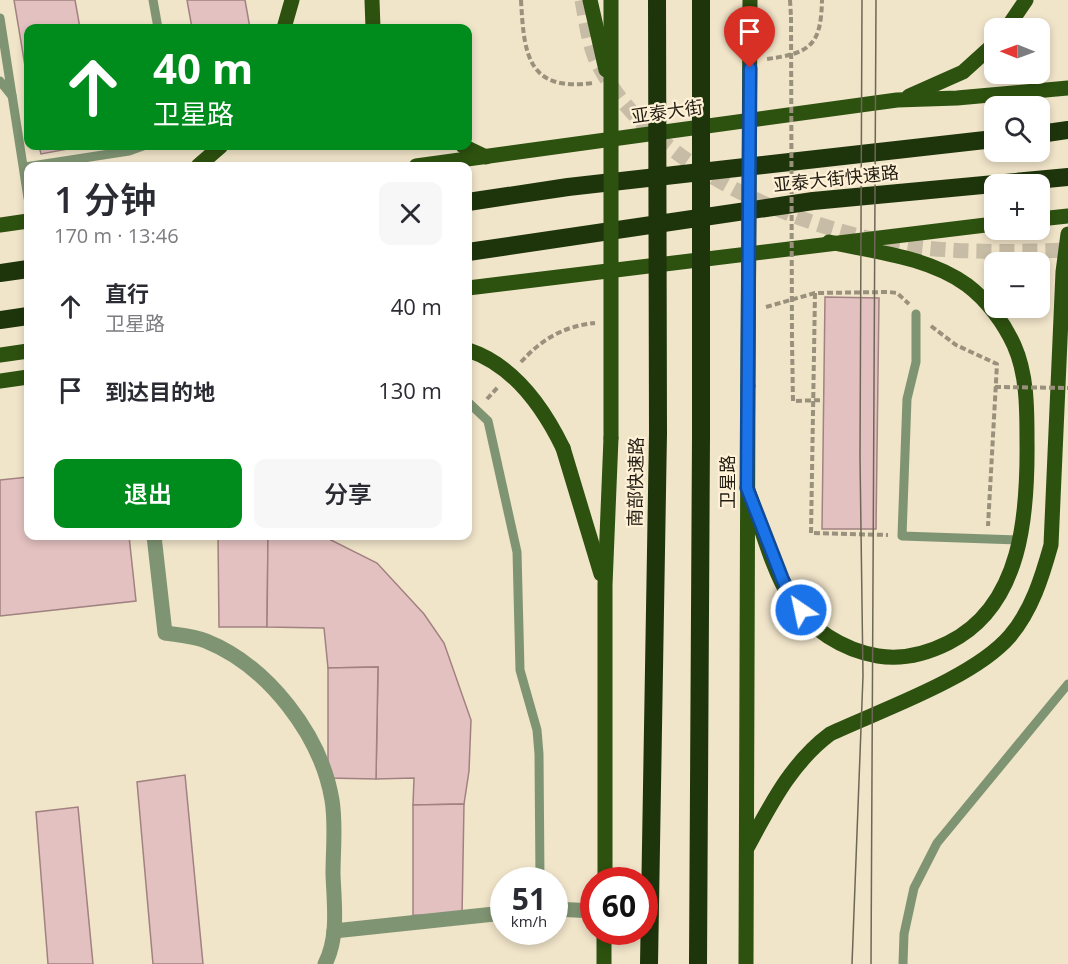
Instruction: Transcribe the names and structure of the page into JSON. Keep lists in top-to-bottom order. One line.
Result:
{"streets":{"highway":["亚泰大街快速路","南部快速路"],"main road":["亚泰大街","卫星路"]},"north":"left","page":{"map_buttons":["+","−"],"turn":["40 m","卫星路"],"heading":["1 分钟","170 m · 13:46"],"list":[{"name":"直行","note":"卫星路","value":"40 m"},{"name":"到达目的地","value":"130 m"}],"buttons":["退出","分享"],"speed":"51 km/h","limit":"60"}}
